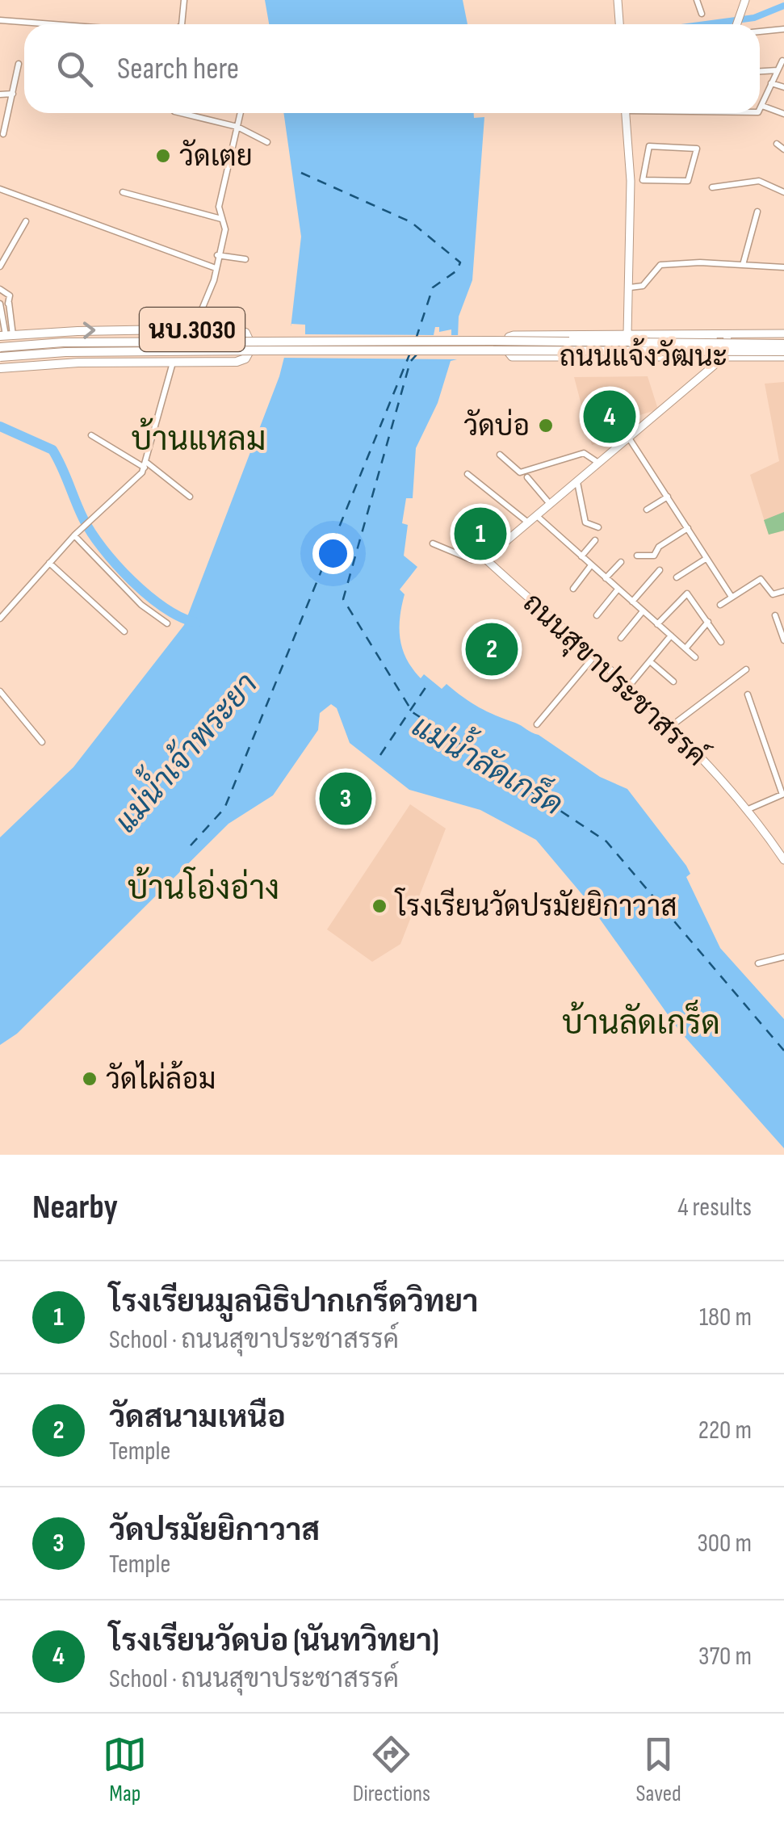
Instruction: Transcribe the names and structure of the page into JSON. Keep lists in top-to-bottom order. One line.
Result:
{"streets":{"main road":["นบ.3030","ถนนแจ้งวัฒนะ"],"street":["ถนนสุขาประชาสรรค์"]},"districts":["บ้านแหลม","บ้านโอ่งอ่าง","บ้านลัดเกร็ด"],"water":["แม่น้ำเจ้าพระยา","แม่น้ำลัดเกร็ด"],"places":["วัดเตย","วัดบ่อ","โรงเรียนวัดปรมัยยิกาวาส","วัดไผ่ล้อม"],"page":{"search":"Search here","pins":["4","1","2","3"],"heading":["Nearby","4 results"],"list":[{"mark":"1","name":"โรงเรียนมูลนิธิปากเกร็ดวิทยา","note":"School · ถนนสุขาประชาสรรค์","value":"180 m"},{"mark":"2","name":"วัดสนามเหนือ","note":"Temple","value":"220 m"},{"mark":"3","name":"วัดปรมัยยิกาวาส","note":"Temple","value":"300 m"},{"mark":"4","name":"โรงเรียนวัดบ่อ (นันทวิทยา)","note":"School · ถนนสุขาประชาสรรค์","value":"370 m"}],"nav":["Map","Directions","Saved"]}}
